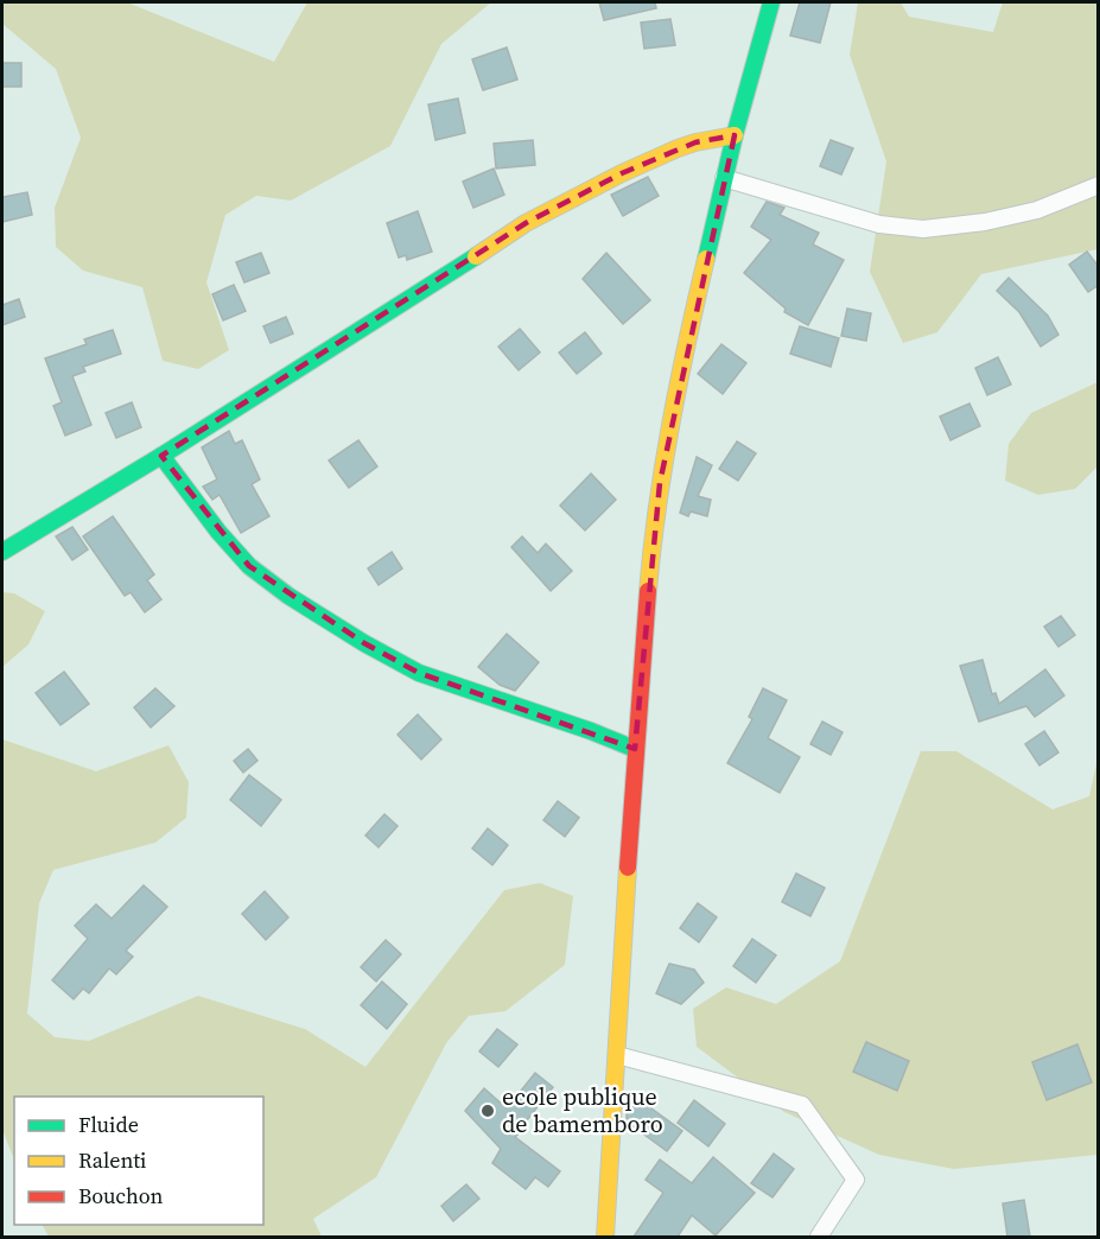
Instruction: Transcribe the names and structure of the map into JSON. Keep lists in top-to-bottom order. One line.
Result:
{"places":["ecole publique de bamemboro"],"legend":["Fluide","Ralenti","Bouchon"]}
